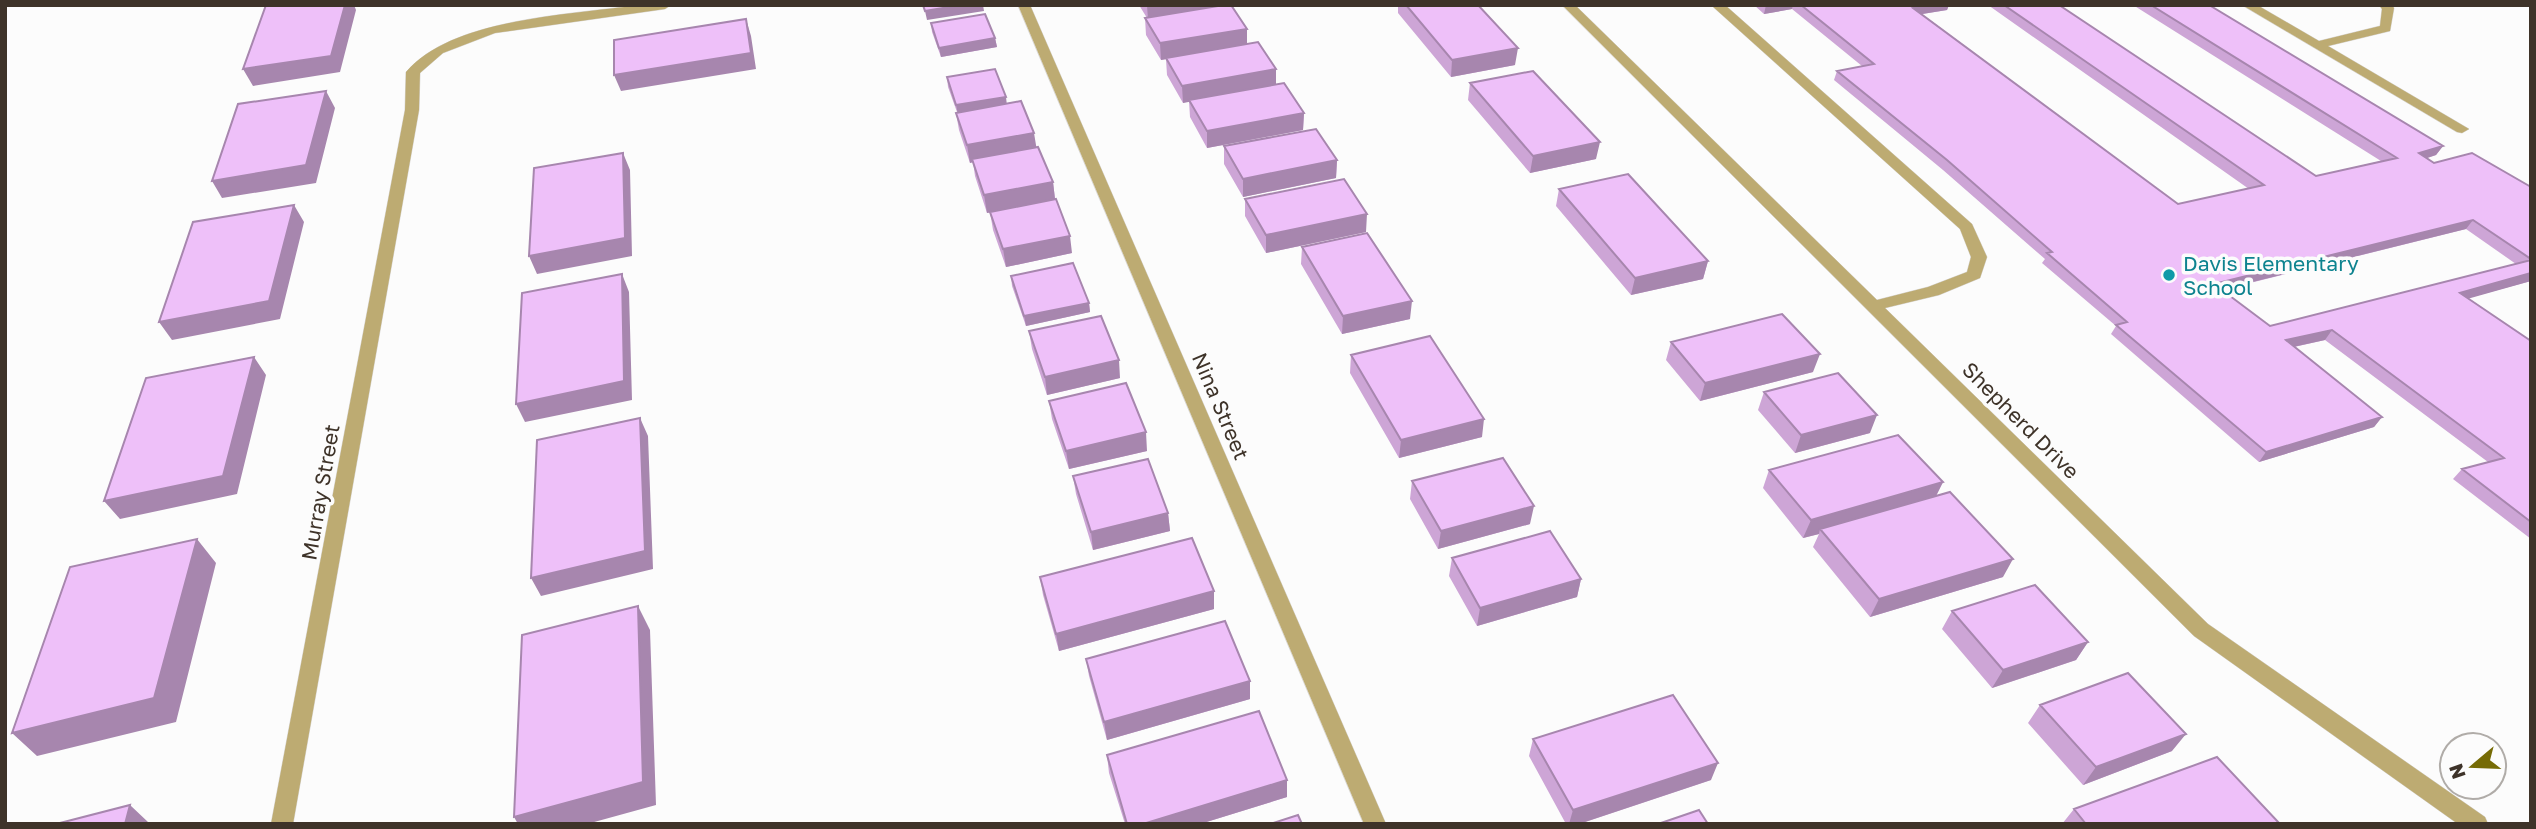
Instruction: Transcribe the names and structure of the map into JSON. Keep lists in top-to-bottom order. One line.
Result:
{"streets":{"street":["Nina Street","Shepherd Drive","Murray Street"]},"places":["Davis Elementary School"],"north":"left"}
